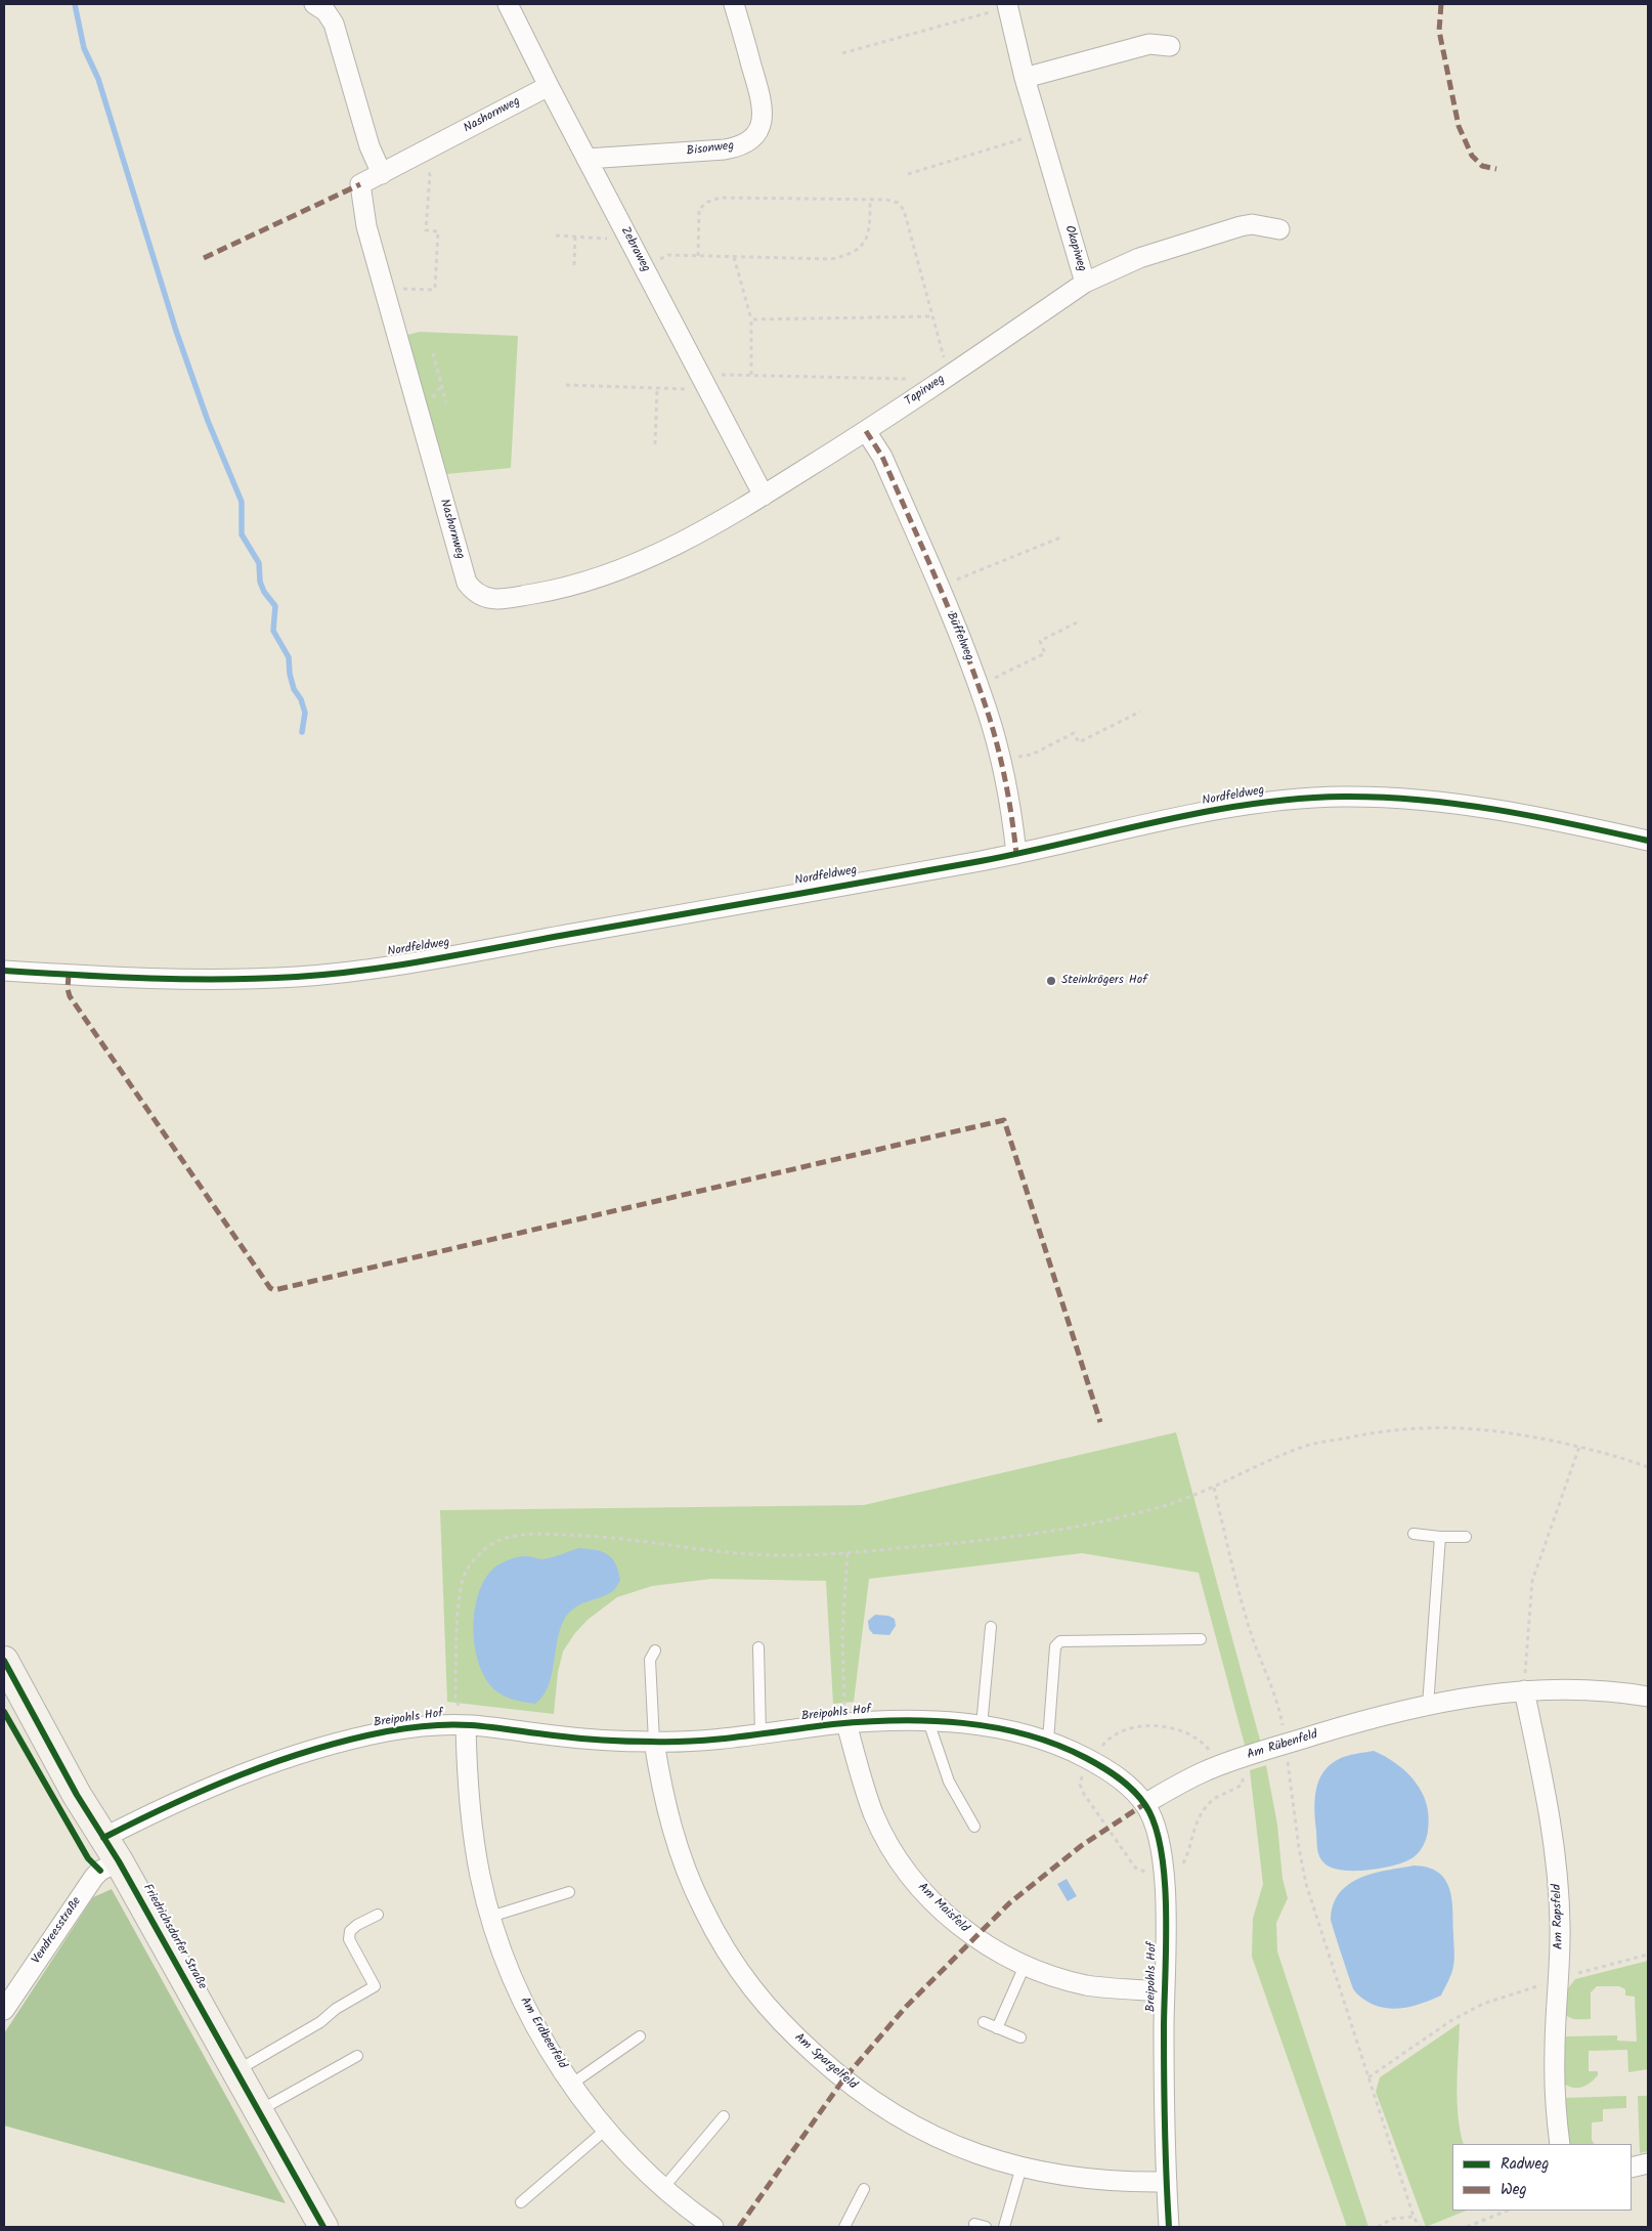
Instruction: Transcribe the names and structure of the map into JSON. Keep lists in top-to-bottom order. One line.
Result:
{"streets":{"main road":["Friedrichsdorfer Straße"],"street":["Nashornweg","Bisonweg","Okapiweg","Zebraweg","Tapirweg","Büffelweg","Nordfeldweg","Breipohls Hof","Am Rübenfeld","Am Maisfeld","Am Rapsfeld","Vendreesstraße","Am Erdbeerfeld","Am Spargelfeld"]},"crossings":[["Nashornweg","Zebraweg"],["Nashornweg","Tapirweg"],["Bisonweg","Zebraweg"],["Okapiweg","Tapirweg"],["Zebraweg","Tapirweg"],["Tapirweg","Büffelweg"],["Büffelweg","Nordfeldweg"],["Breipohls Hof","Am Rübenfeld"],["Breipohls Hof","Am Maisfeld"],["Breipohls Hof","Friedrichsdorfer Straße"],["Breipohls Hof","Am Erdbeerfeld"],["Breipohls Hof","Am Spargelfeld"],["Am Rübenfeld","Am Rapsfeld"],["Vendreesstraße","Friedrichsdorfer Straße"]],"places":["Steinkrögers Hof"],"legend":["Radweg","Weg"]}
